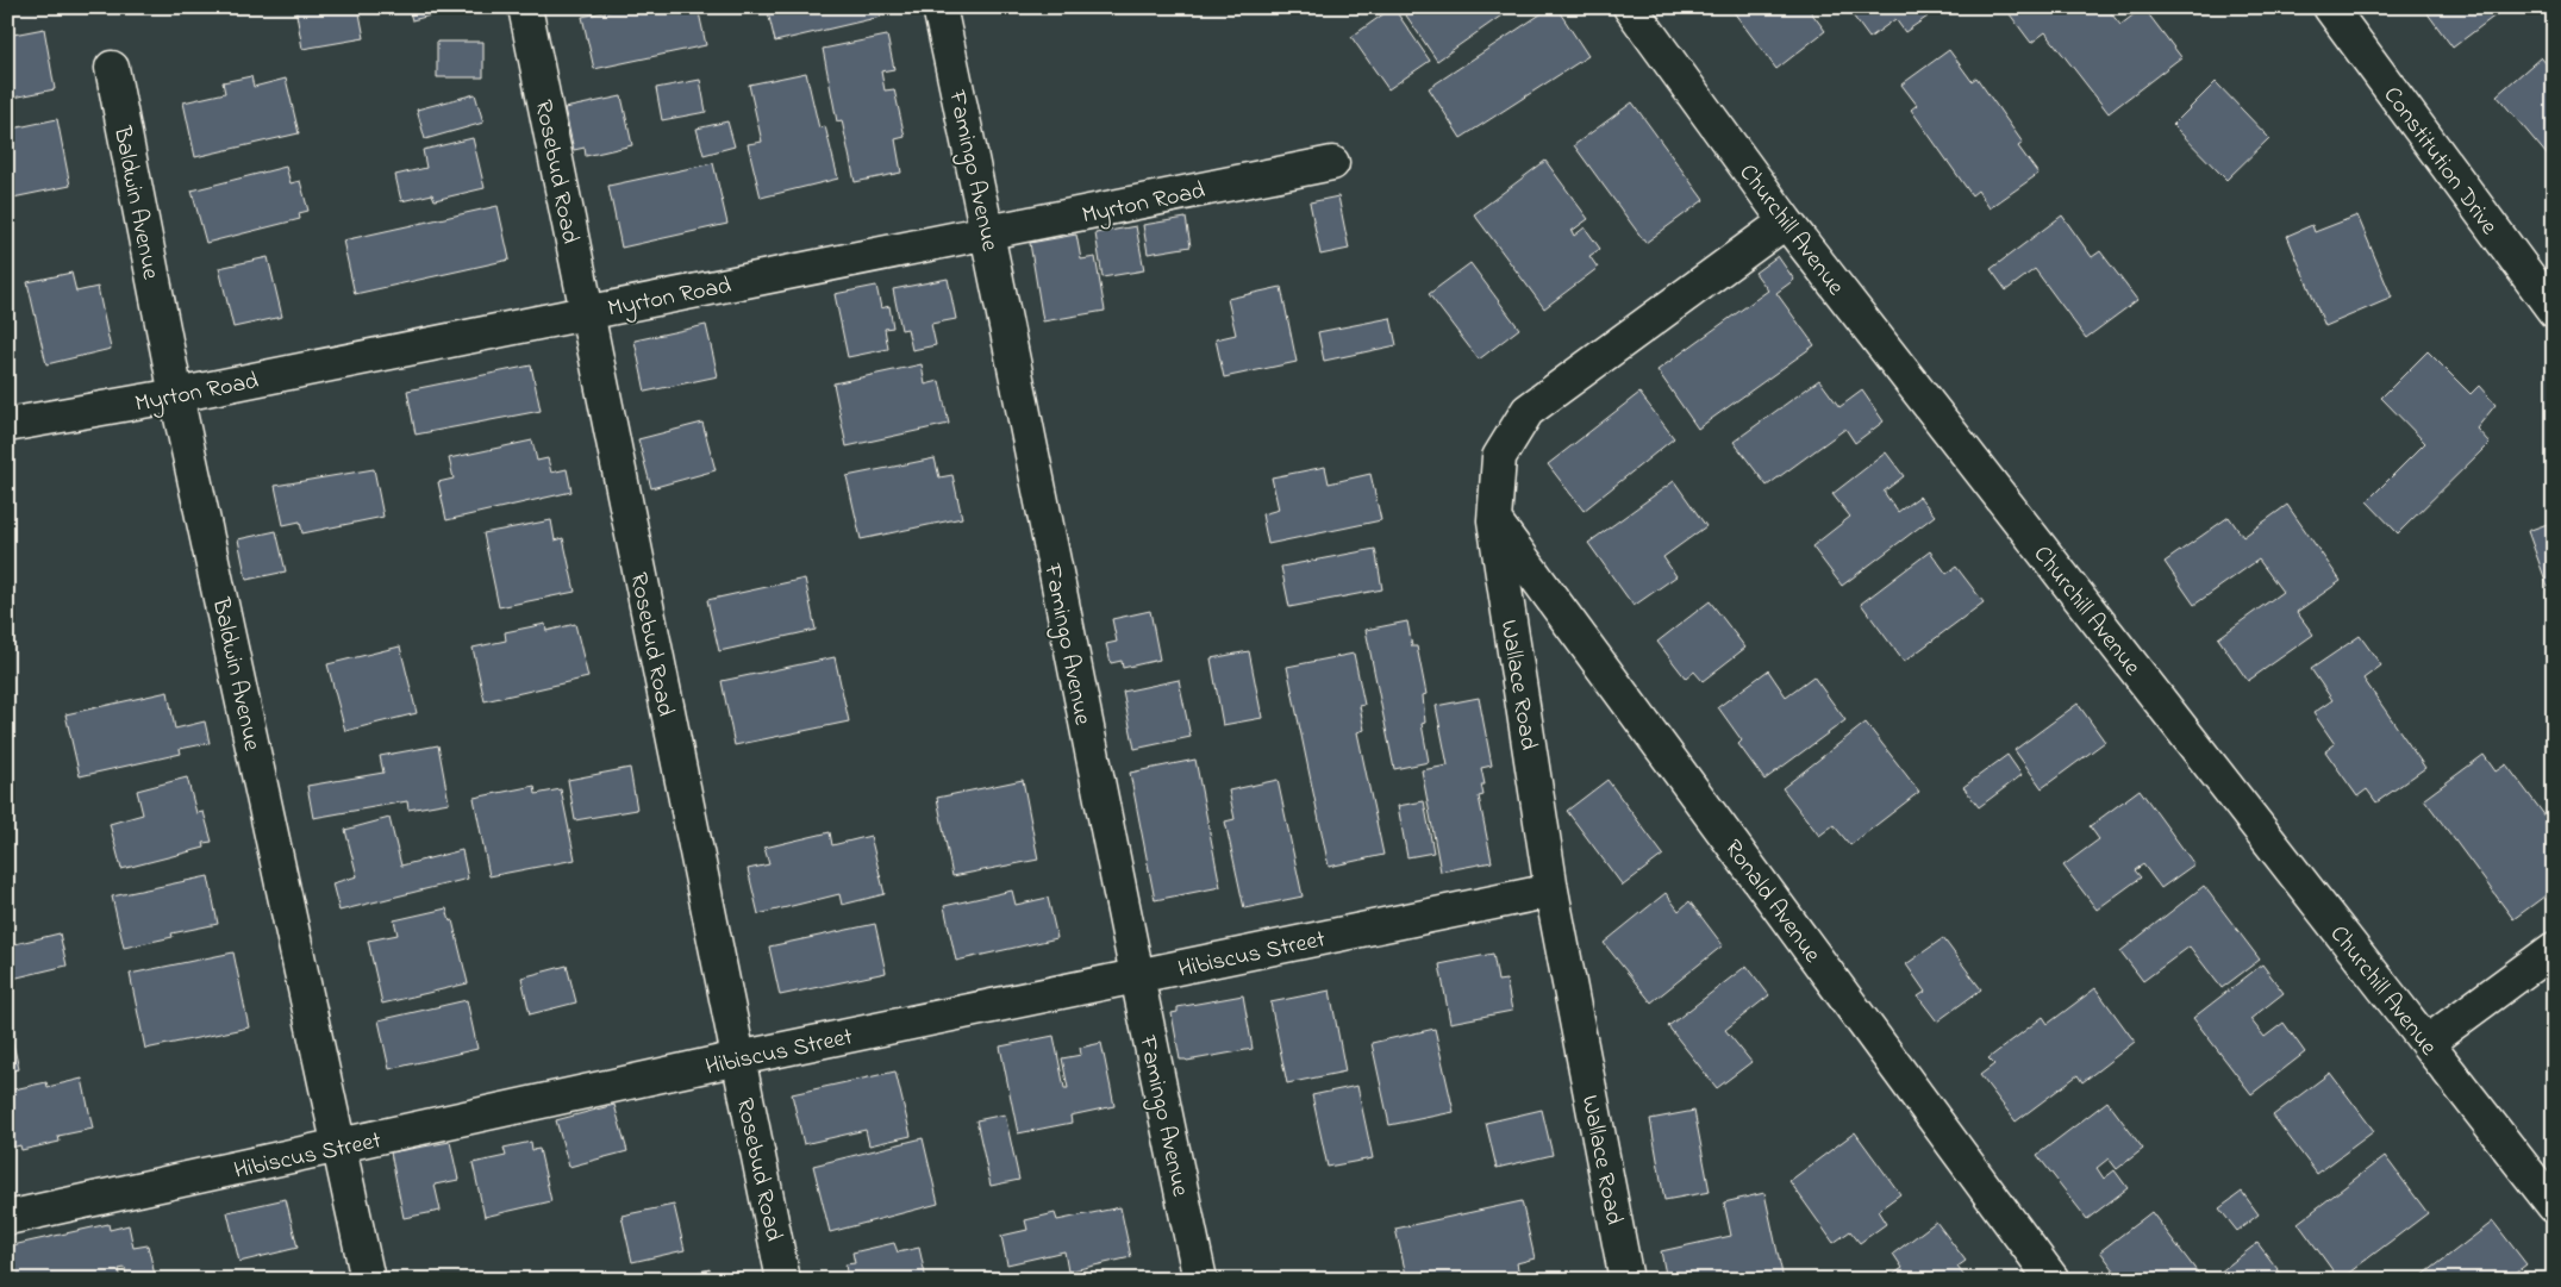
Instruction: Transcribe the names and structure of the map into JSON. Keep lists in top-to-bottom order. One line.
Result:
{"streets":{"street":["Constitution Drive","Famingo Avenue","Rosebud Road","Myrton Road","Baldwin Avenue","Churchill Avenue","Wallace Road","Ronald Avenue","Hibiscus Street"]},"crossings":[["Famingo Avenue","Myrton Road"],["Famingo Avenue","Hibiscus Street"],["Rosebud Road","Myrton Road"],["Rosebud Road","Hibiscus Street"],["Myrton Road","Baldwin Avenue"],["Baldwin Avenue","Hibiscus Street"],["Churchill Avenue","Wallace Road"],["Wallace Road","Ronald Avenue"],["Wallace Road","Hibiscus Street"]]}
